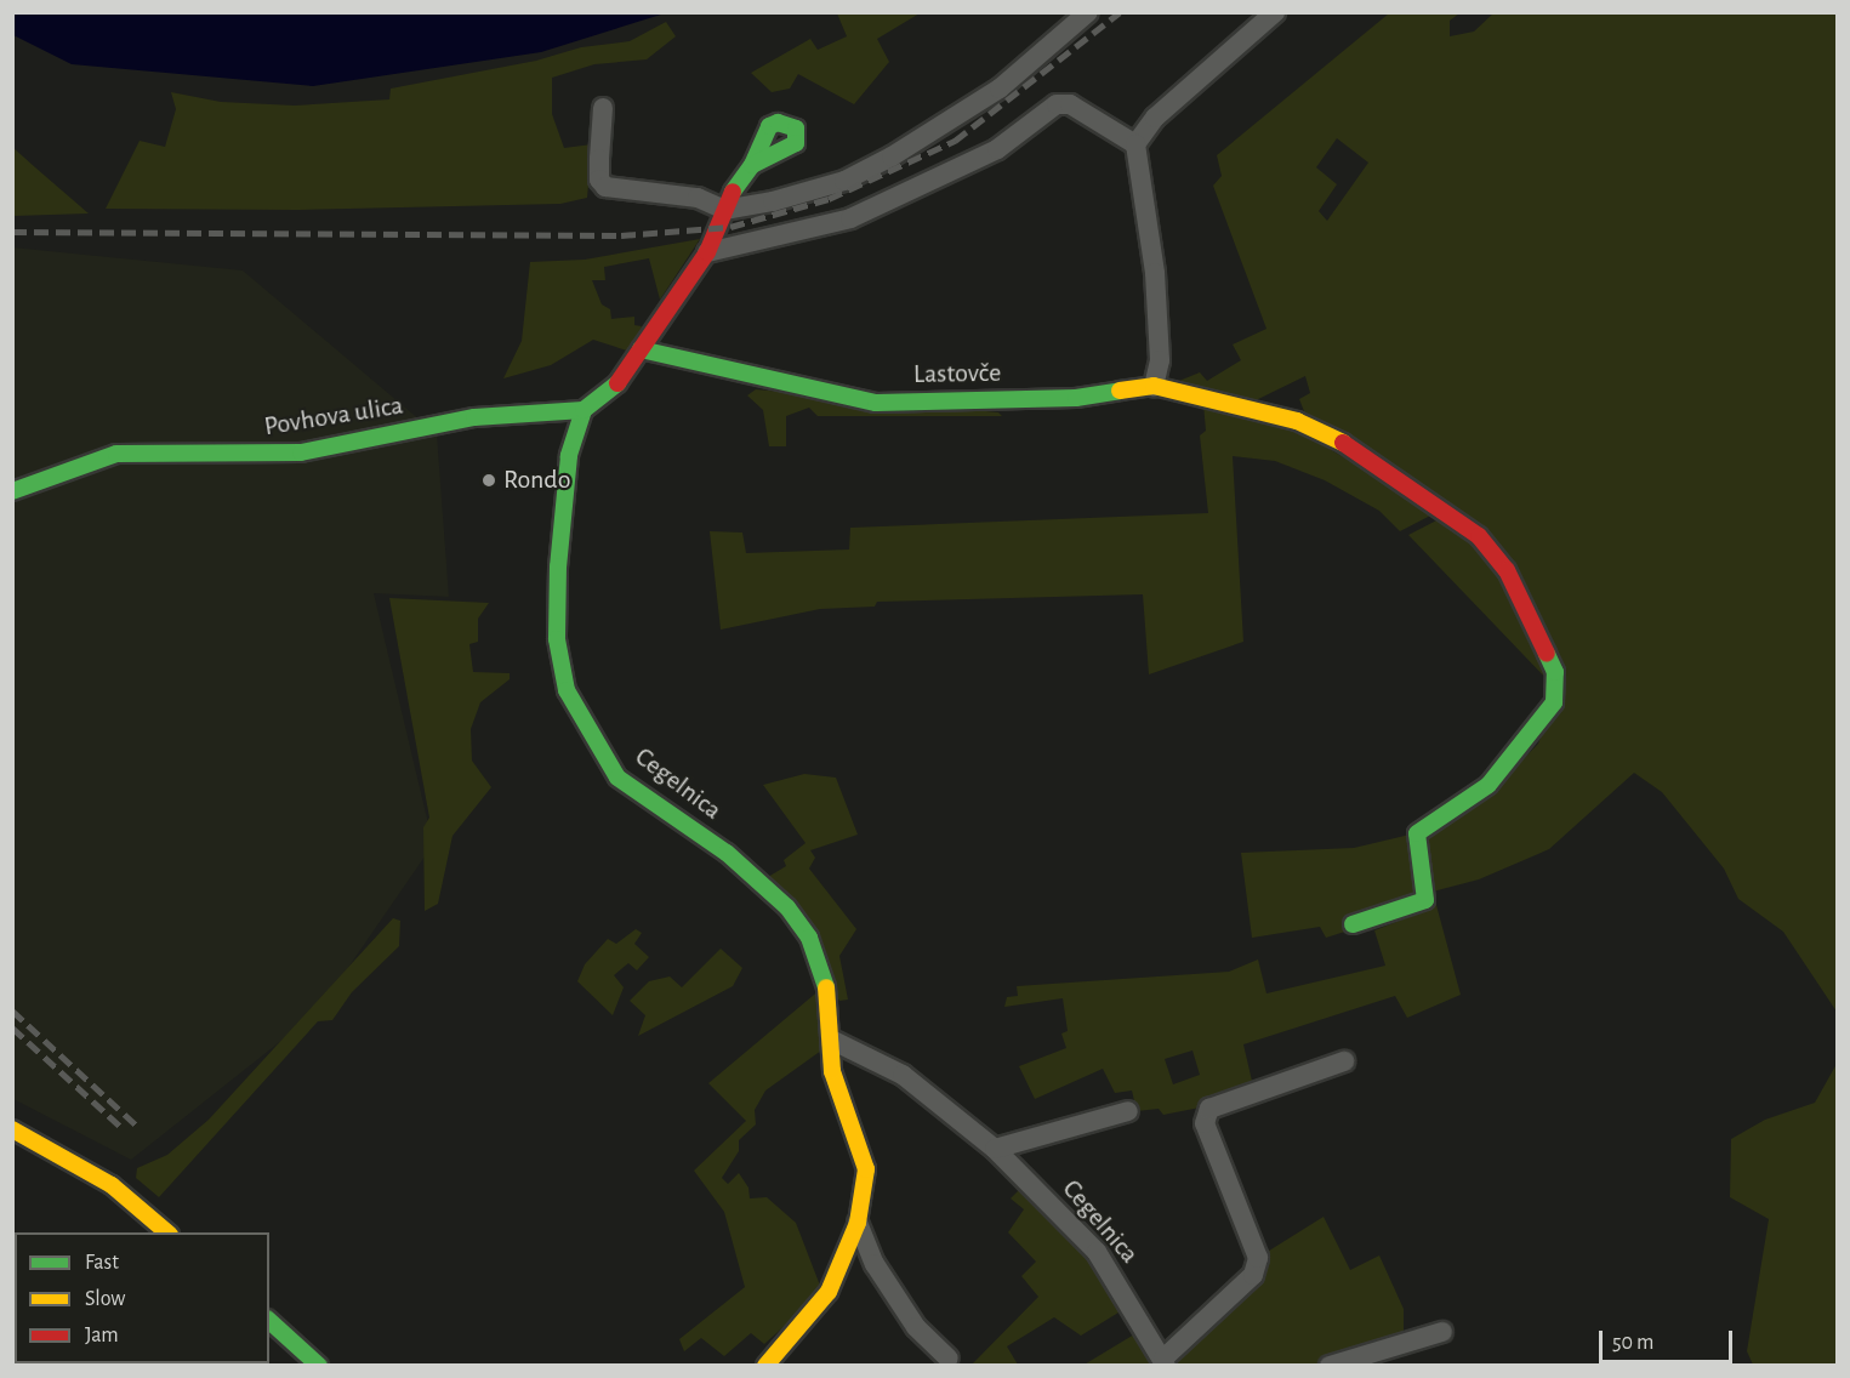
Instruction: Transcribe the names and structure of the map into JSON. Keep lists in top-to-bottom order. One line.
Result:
{"streets":{"street":["Lastovče","Povhova ulica","Cegelnica"]},"crossings":[["Povhova ulica","Cegelnica"]],"places":["Rondo"],"legend":["Fast","Slow","Jam"],"scale_bar":"50 m"}
